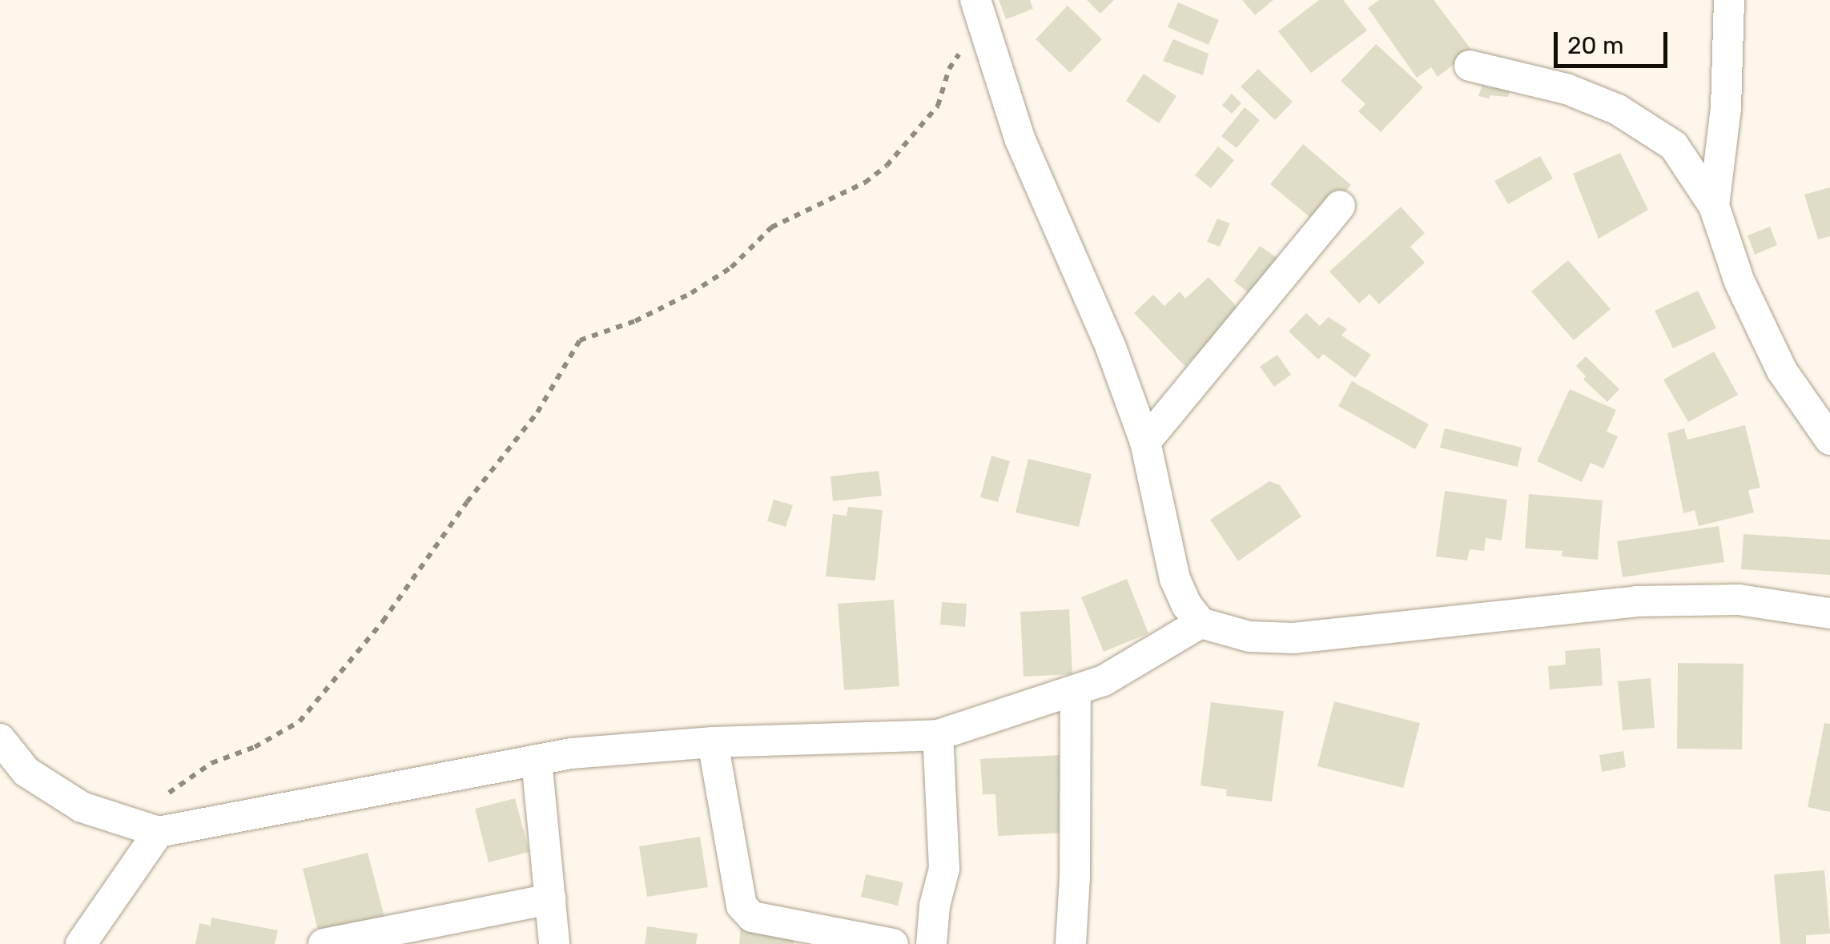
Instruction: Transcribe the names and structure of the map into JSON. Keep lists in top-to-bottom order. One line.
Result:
{"scale_bar":"20 m"}
